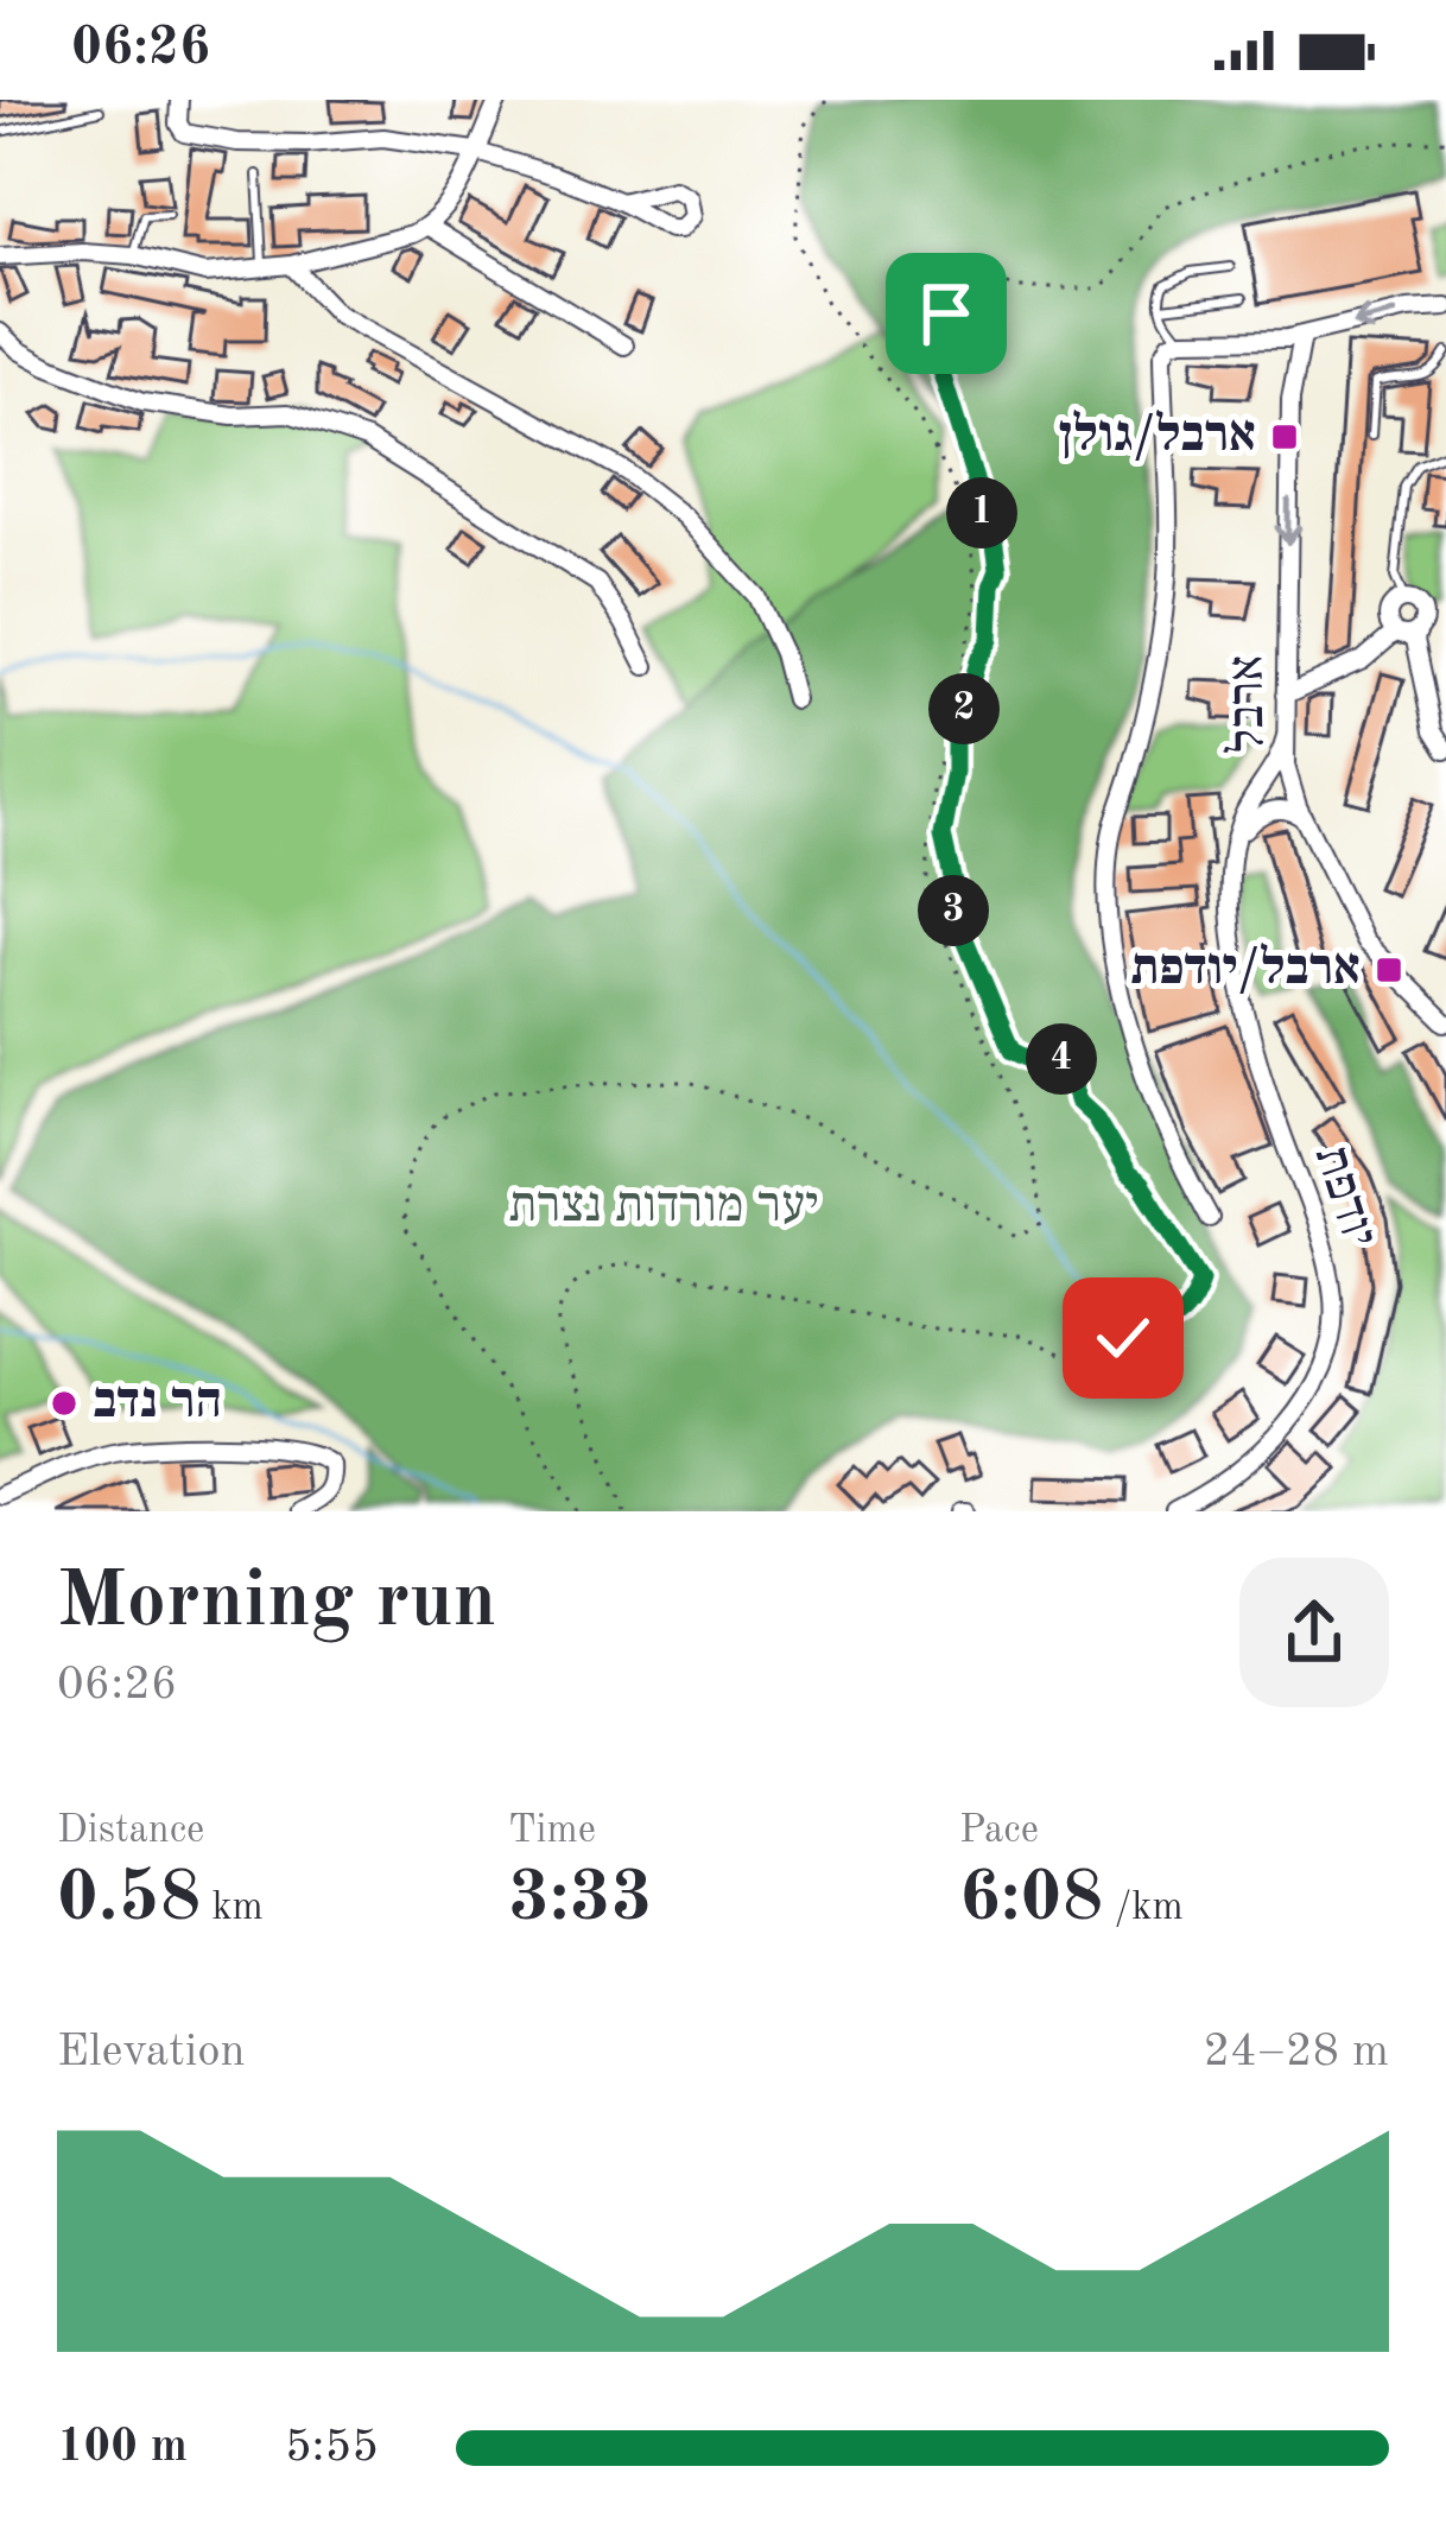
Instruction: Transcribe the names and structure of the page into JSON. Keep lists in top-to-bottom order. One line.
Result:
{"streets":{"street":["ארבל","יודפת"]},"crossings":[["ארבל","יודפת"]],"parks":["יער מורדות נצרת"],"places":{"transit":["ארבל/גולן","ארבל/יודפת"],"other":["הר נדב"]},"page":{"status":"06:26","pins":["1","2","3","4"],"heading":["Morning run","06:26"],"stats":[["Distance","0.58 km"],["Time","3:33"],["Pace","6:08 /km"]],"chart":["Elevation","24–28 m"],"list":[{"name":"100 m","note":"5:55"}]}}
